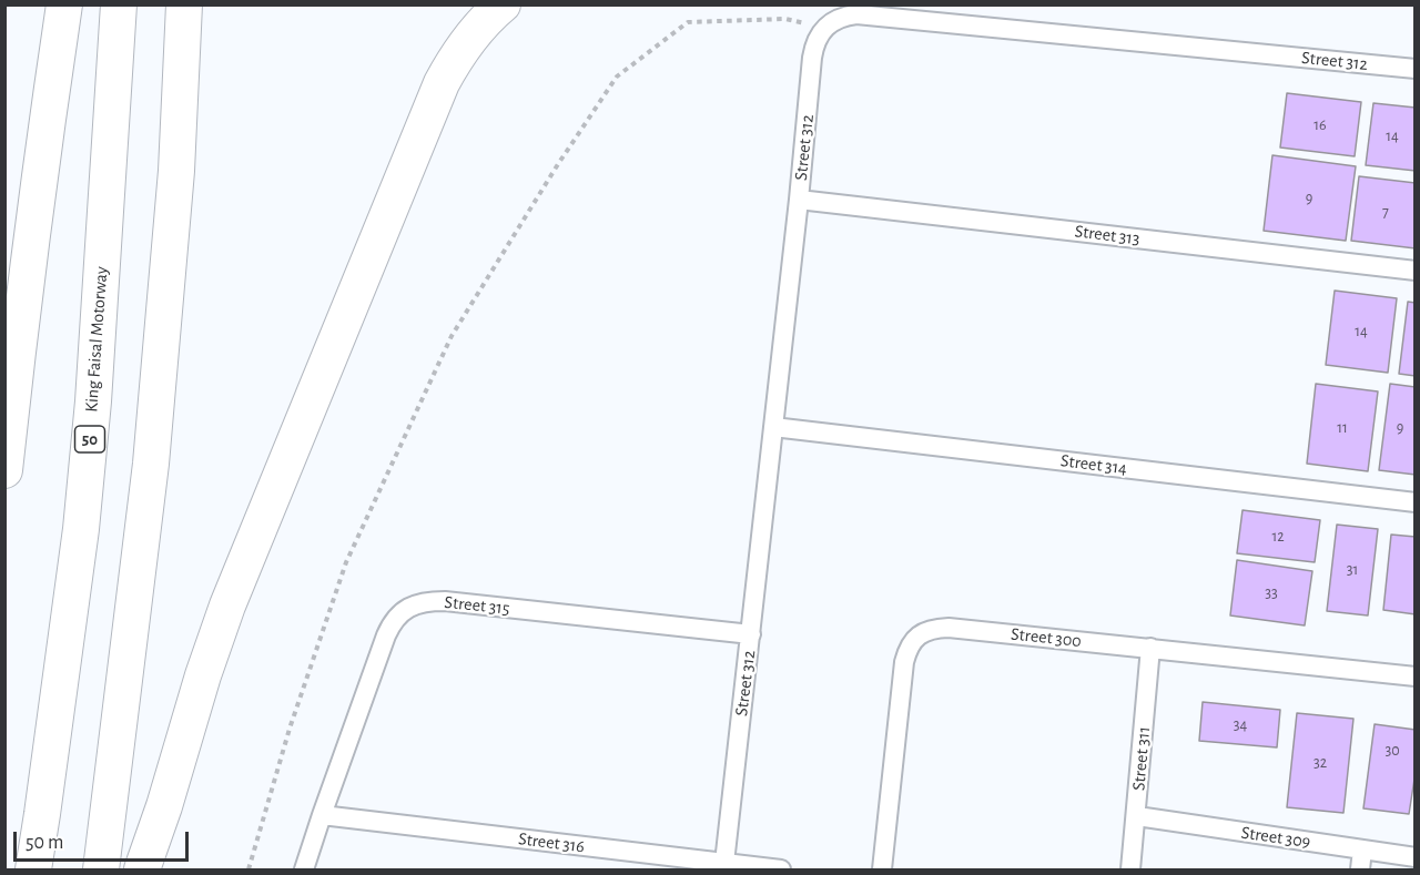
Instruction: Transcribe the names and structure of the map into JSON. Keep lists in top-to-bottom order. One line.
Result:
{"streets":{"highway":["King Faisal Motorway","50"],"street":["Street 312","Street 313","Street 314","Street 315","Street 300","Street 311","Street 309","Street 316"]},"crossings":[["Street 312","Street 313"],["Street 312","Street 314"],["Street 312","Street 315"],["Street 312","Street 316"],["Street 315","Street 316"],["Street 300","Street 311"],["Street 311","Street 309"]],"house_numbers":["16","14","9","7","14","11","9","12","31","33","34","30","32"],"scale_bar":"50 m"}
